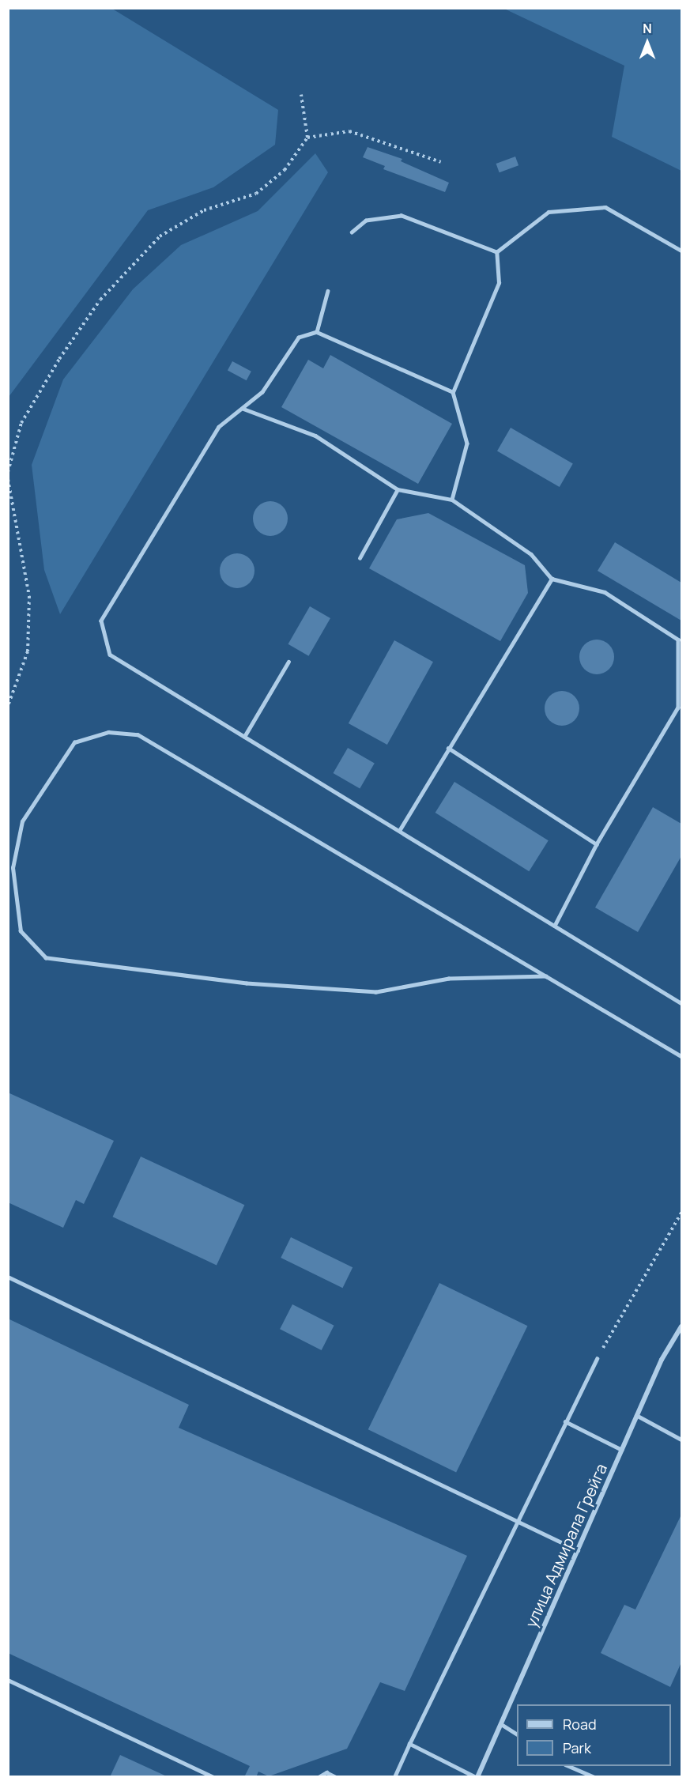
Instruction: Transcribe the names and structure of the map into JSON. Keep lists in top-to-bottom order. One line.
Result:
{"streets":{"street":["улица Адмирала Грейга"]},"legend":["Road","Park"],"north":"top"}
